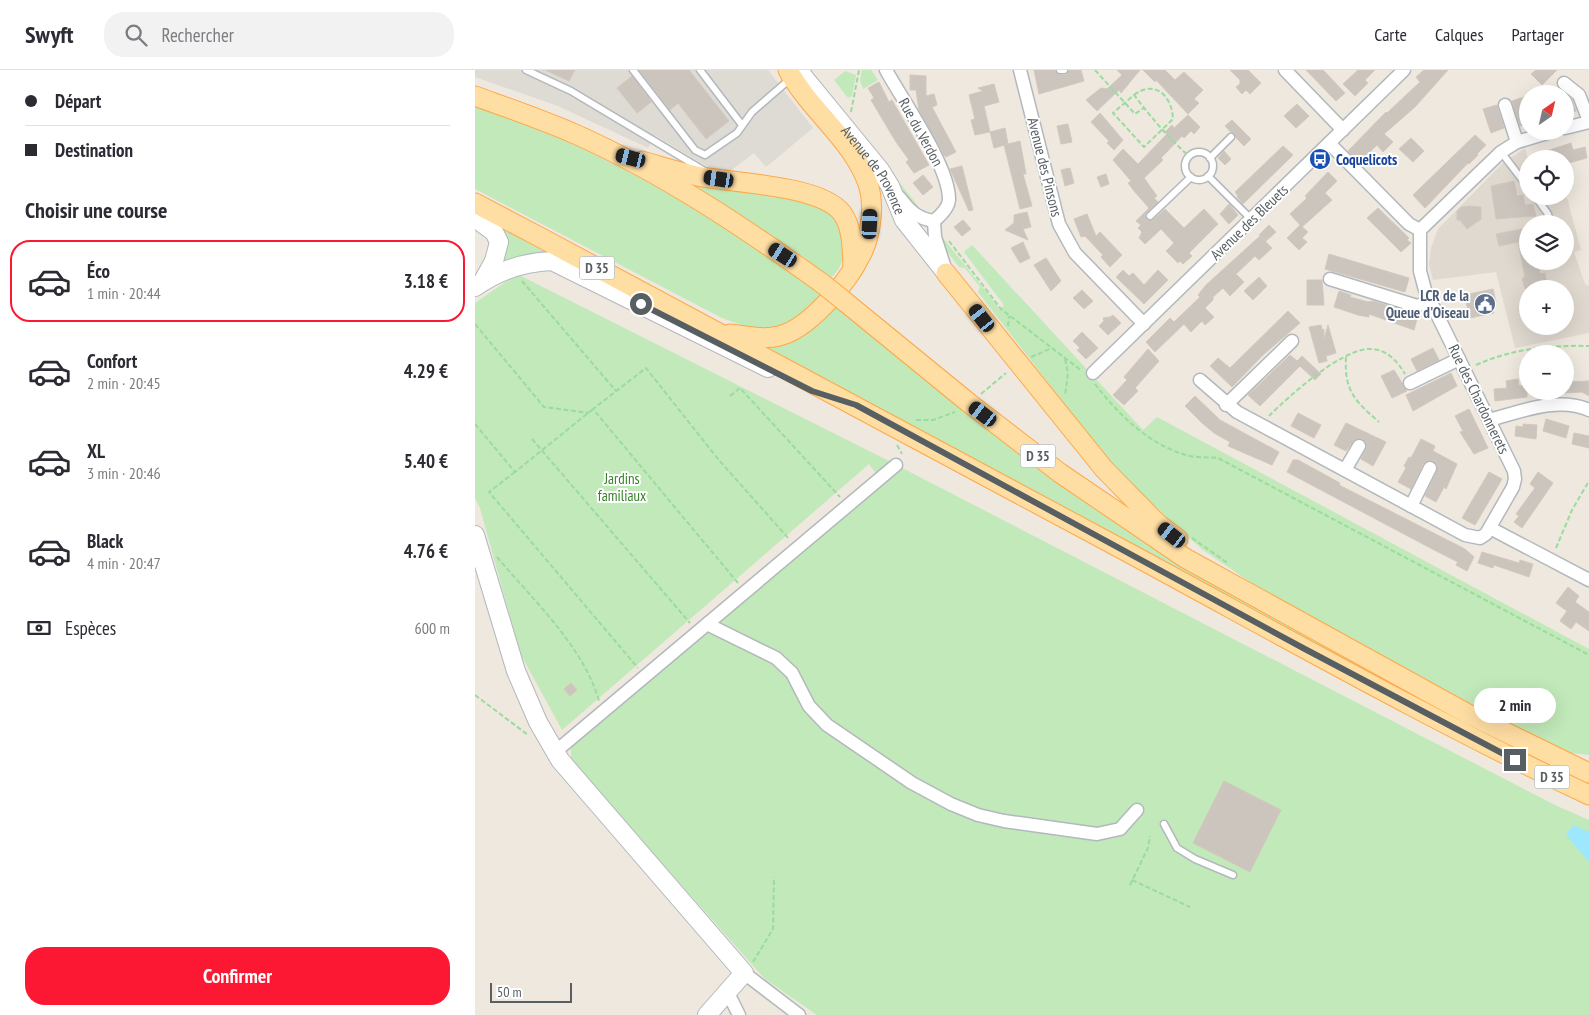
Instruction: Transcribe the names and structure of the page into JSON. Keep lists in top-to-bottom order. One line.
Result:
{"streets":{"main road":["D 35"],"street":["Rue du Verdon","Avenue des Pinsons","Avenue de Provence","Avenue des Bleuets","Rue des Chardonnerets"]},"crossings":[["Avenue des Pinsons","Avenue des Bleuets"]],"parks":["Jardins familiaux"],"places":{"bus stop":["Coquelicots"],"public building":["LCR de la Queue d'Oiseau"]},"scale_bar":"50 m","north":"top right","page":{"header":"Swyft","search":"Rechercher","nav":["Carte","Calques","Partager"],"banner":["Départ","Destination"],"map_buttons":["+","−"],"heading":"Choisir une course","list":[{"name":"Éco","note":"1 min · 20:44","value":"3.18 €"},{"name":"Confort","note":"2 min · 20:45","value":"4.29 €"},{"name":"XL","note":"3 min · 20:46","value":"5.40 €"},{"name":"Black","note":"4 min · 20:47","value":"4.76 €"}],"pay":["Espèces","600 m"],"bubble":"2 min","buttons":"Confirmer","scale":"50 m"}}
